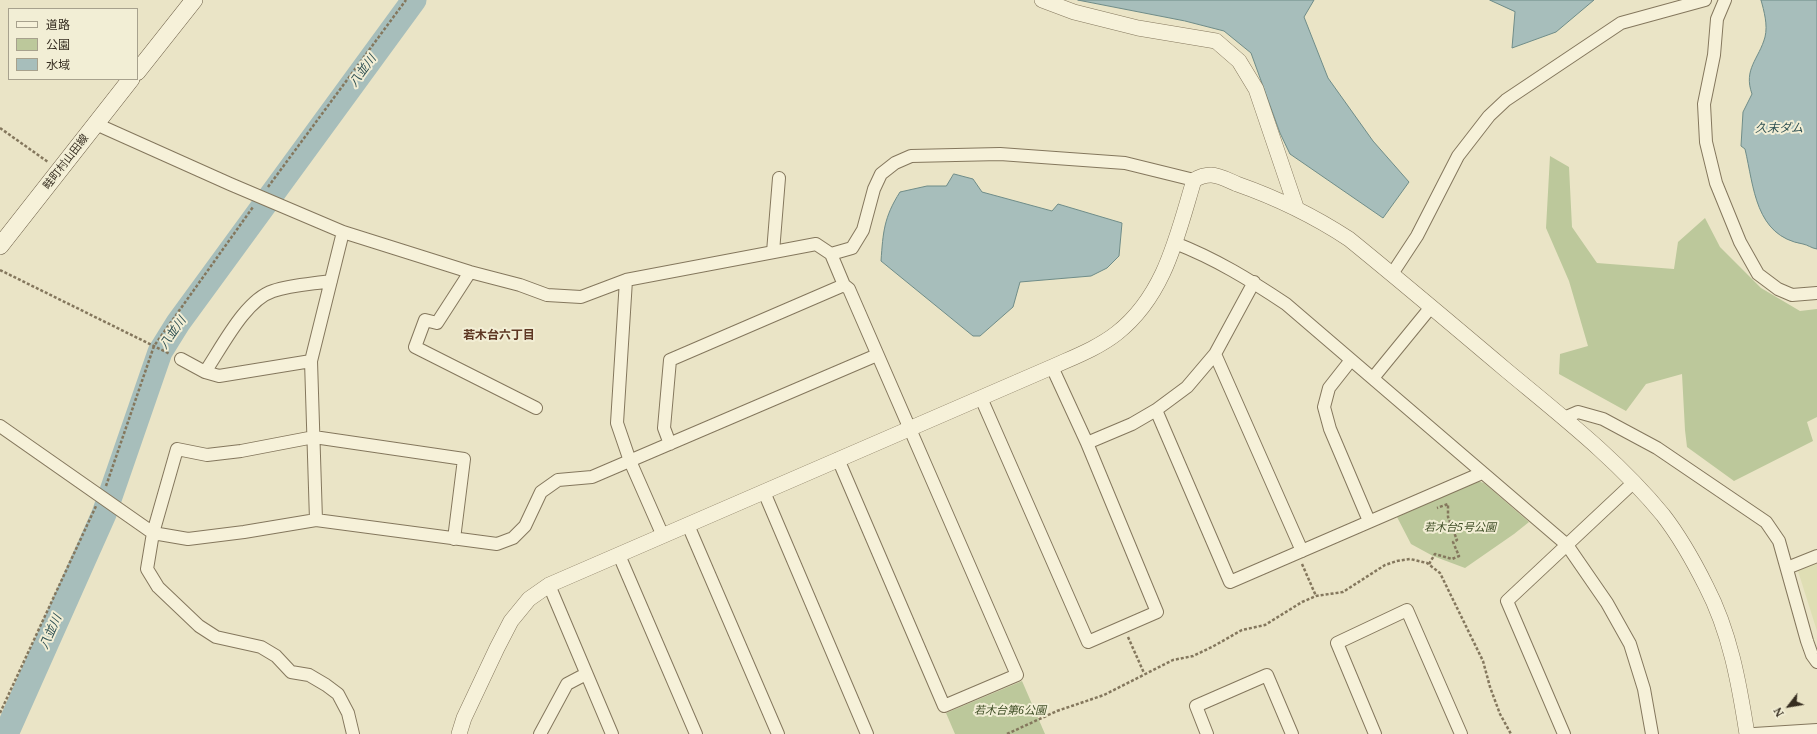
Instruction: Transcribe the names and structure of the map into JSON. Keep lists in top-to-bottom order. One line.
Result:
{"streets":{"main road":["畦町村山田線"]},"districts":["若木台六丁目"],"water":["八並川","久末ダム"],"parks":["若木台5号公園","若木台第6公園"],"legend":["道路","公園","水域"],"north":"bottom left"}
